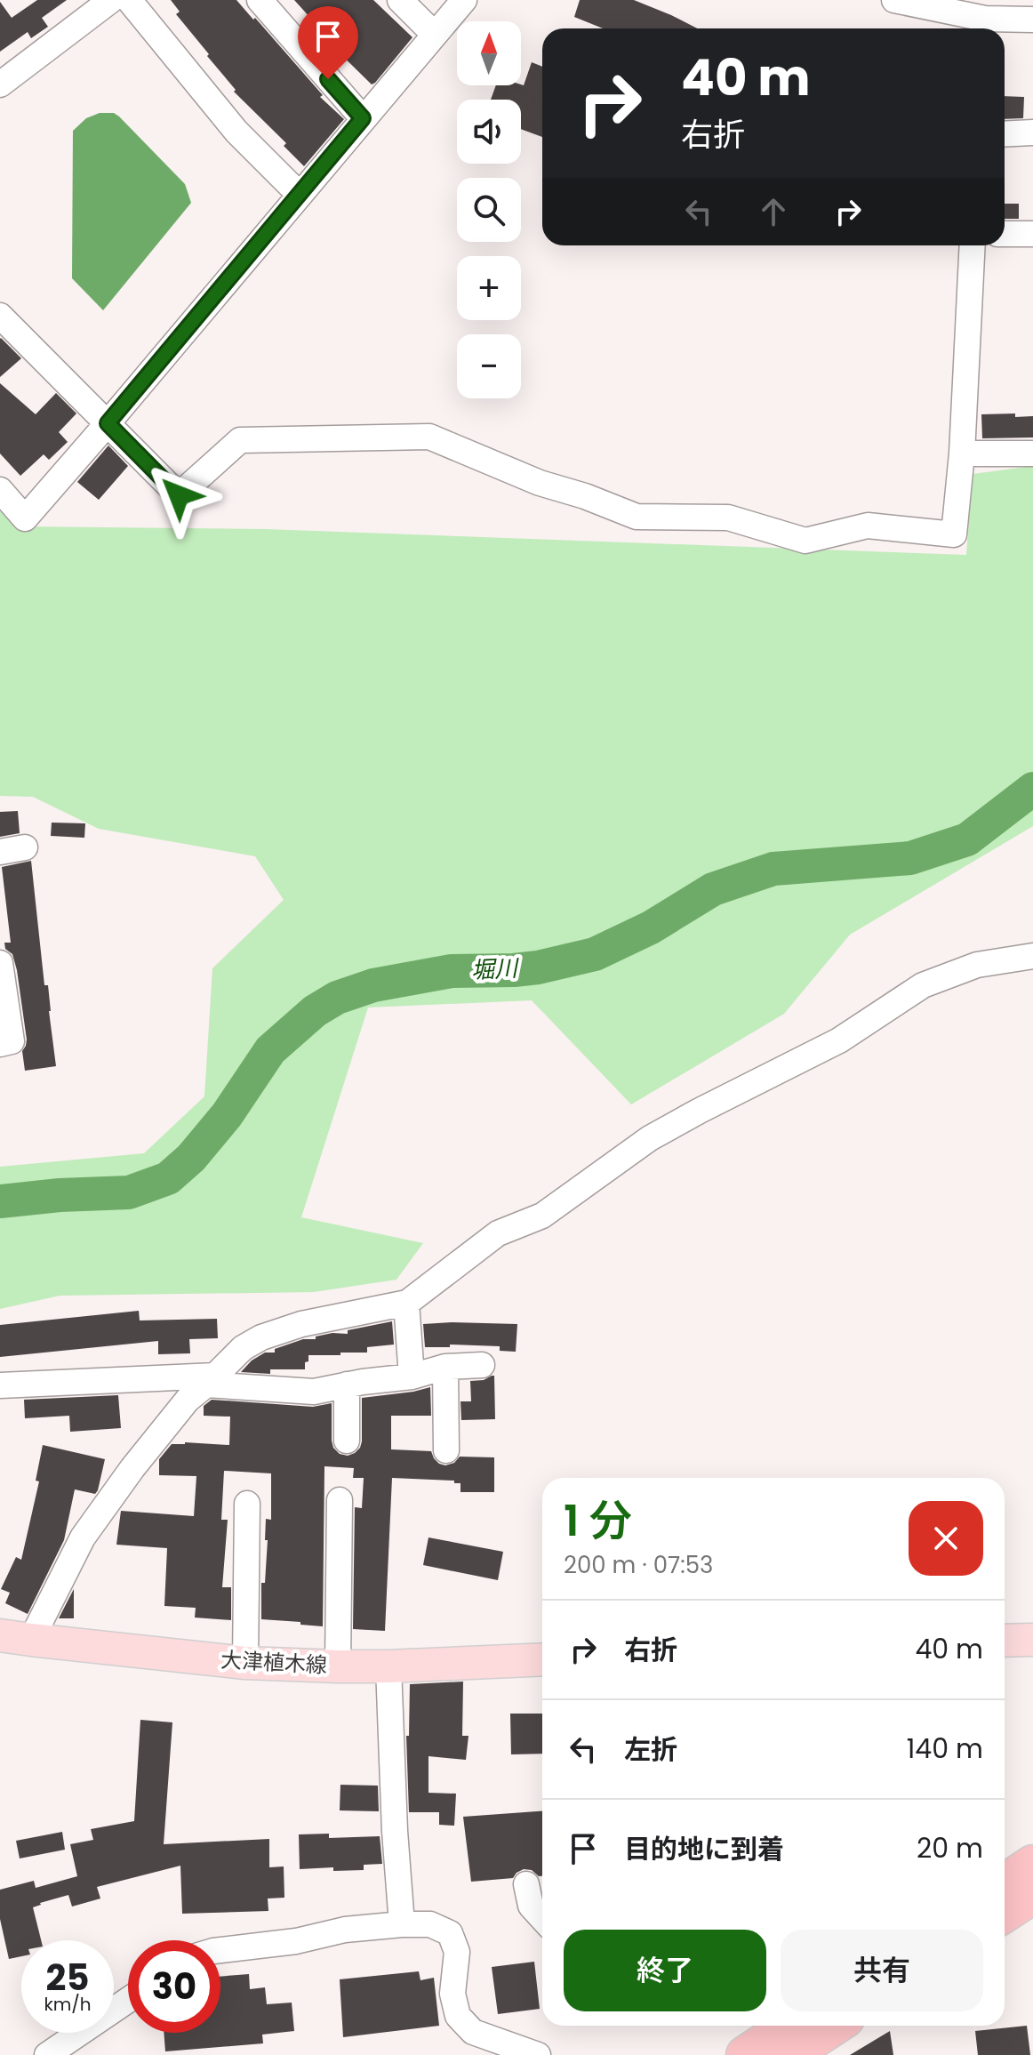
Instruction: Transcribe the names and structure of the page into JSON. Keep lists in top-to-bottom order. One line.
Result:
{"streets":{"main road":["大津植木線"]},"water":["堀川"],"north":"top","page":{"map_buttons":["+","−"],"turn":["40 m","右折"],"heading":["1 分","200 m · 07:53"],"list":[{"name":"右折","value":"40 m"},{"name":"左折","value":"140 m"},{"name":"目的地に到着","value":"20 m"}],"buttons":["終了","共有"],"speed":"25 km/h","limit":"30"}}
